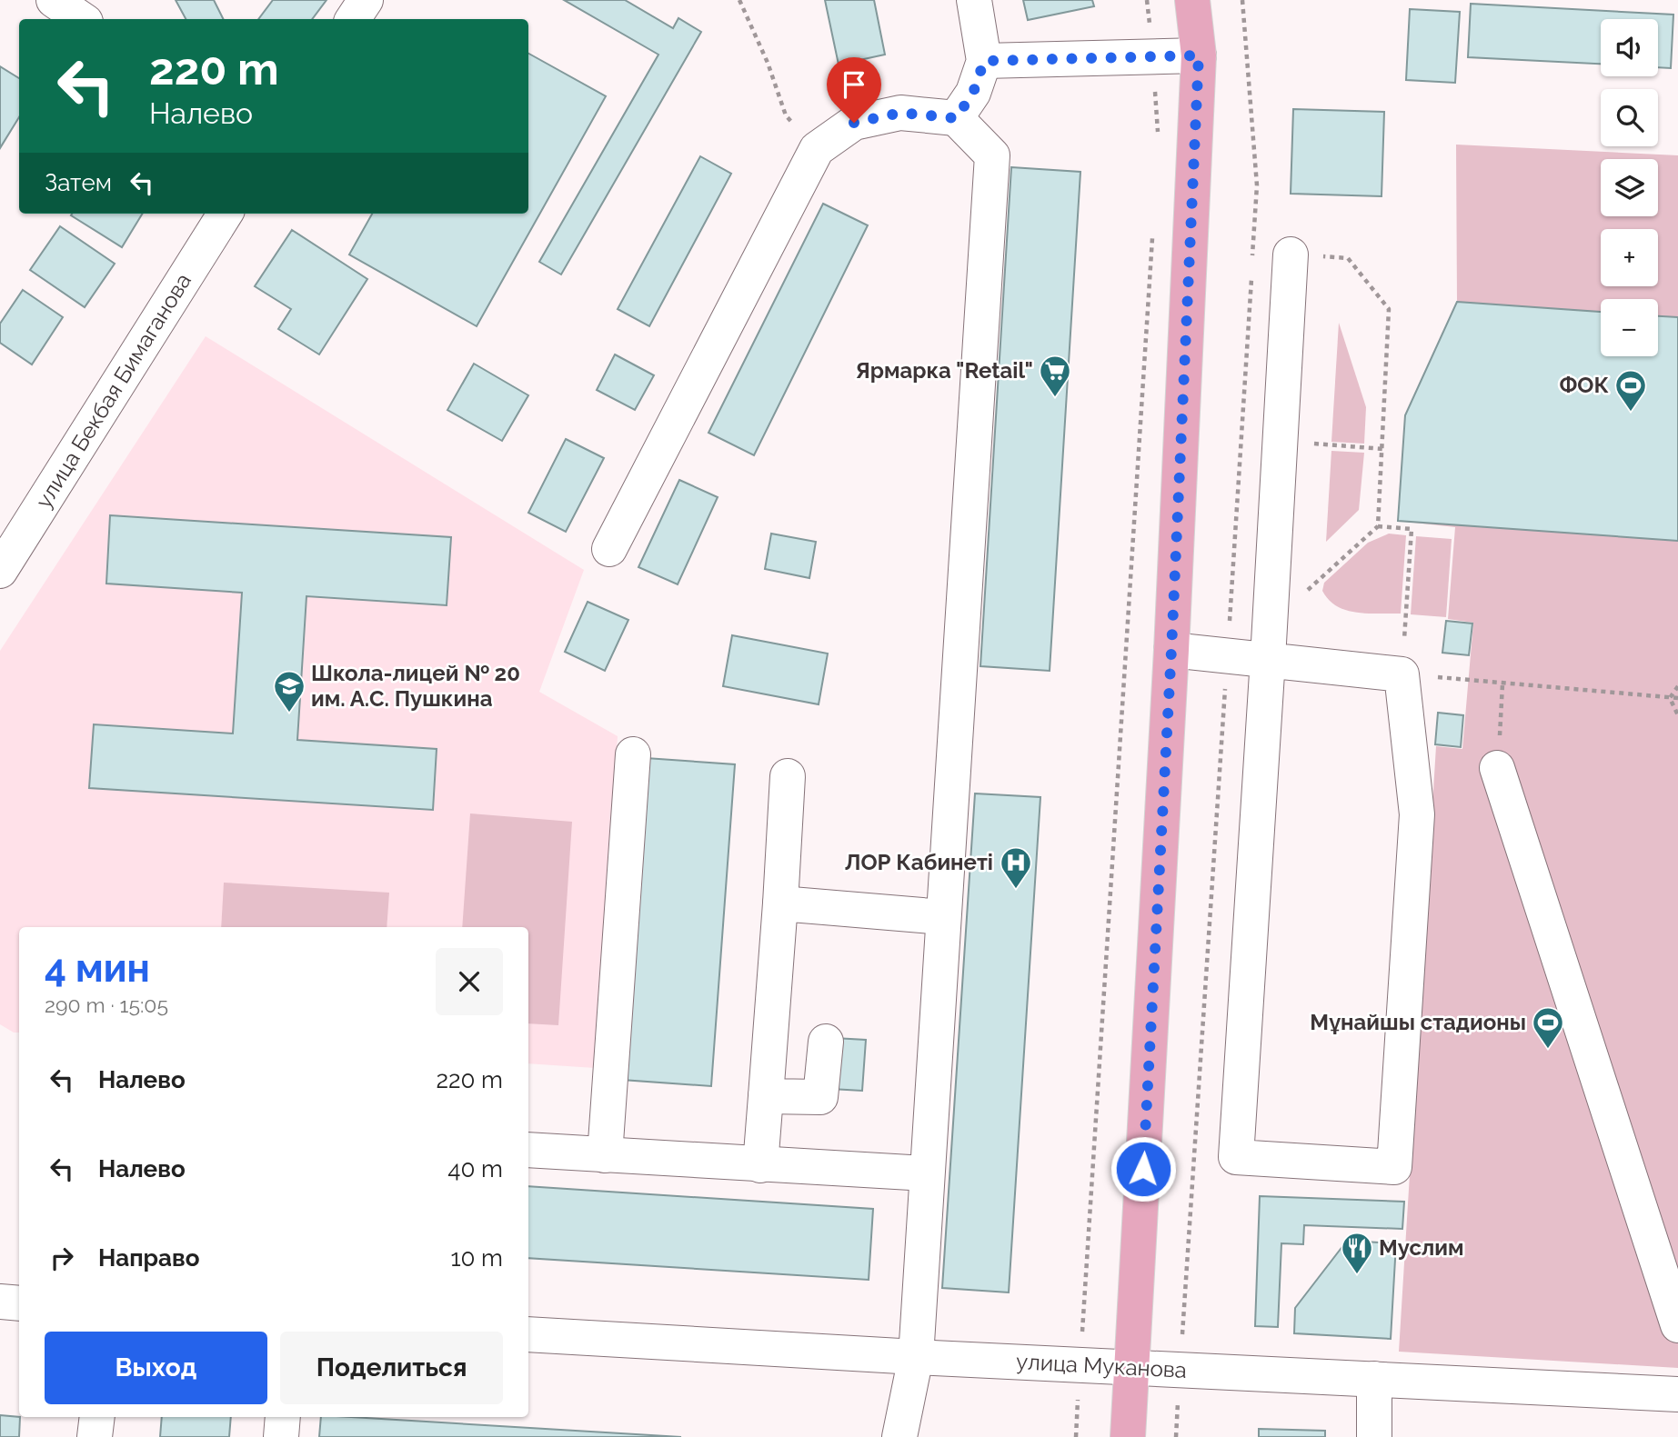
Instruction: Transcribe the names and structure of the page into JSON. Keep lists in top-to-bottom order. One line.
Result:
{"streets":{"street":["улица Бекбая Бимаганова","улица Муканова"]},"places":{"supermarket":["Ярмарка \"Retail\""],"sports":["ФОК","Мұнайшы стадионы"],"school or university":["Школа-лицей № 20 им. А.С. Пушкина"],"hospital":["ЛОР Кабинетi"],"restaurant":["Муслим"]},"page":{"map_buttons":["+","−"],"turn":["220 m","Налево"],"then":"Затем","heading":["4 мин","290 m · 15:05"],"list":[{"name":"Налево","value":"220 m"},{"name":"Налево","value":"40 m"},{"name":"Направо","value":"10 m"}],"buttons":["Выход","Поделиться"]}}
